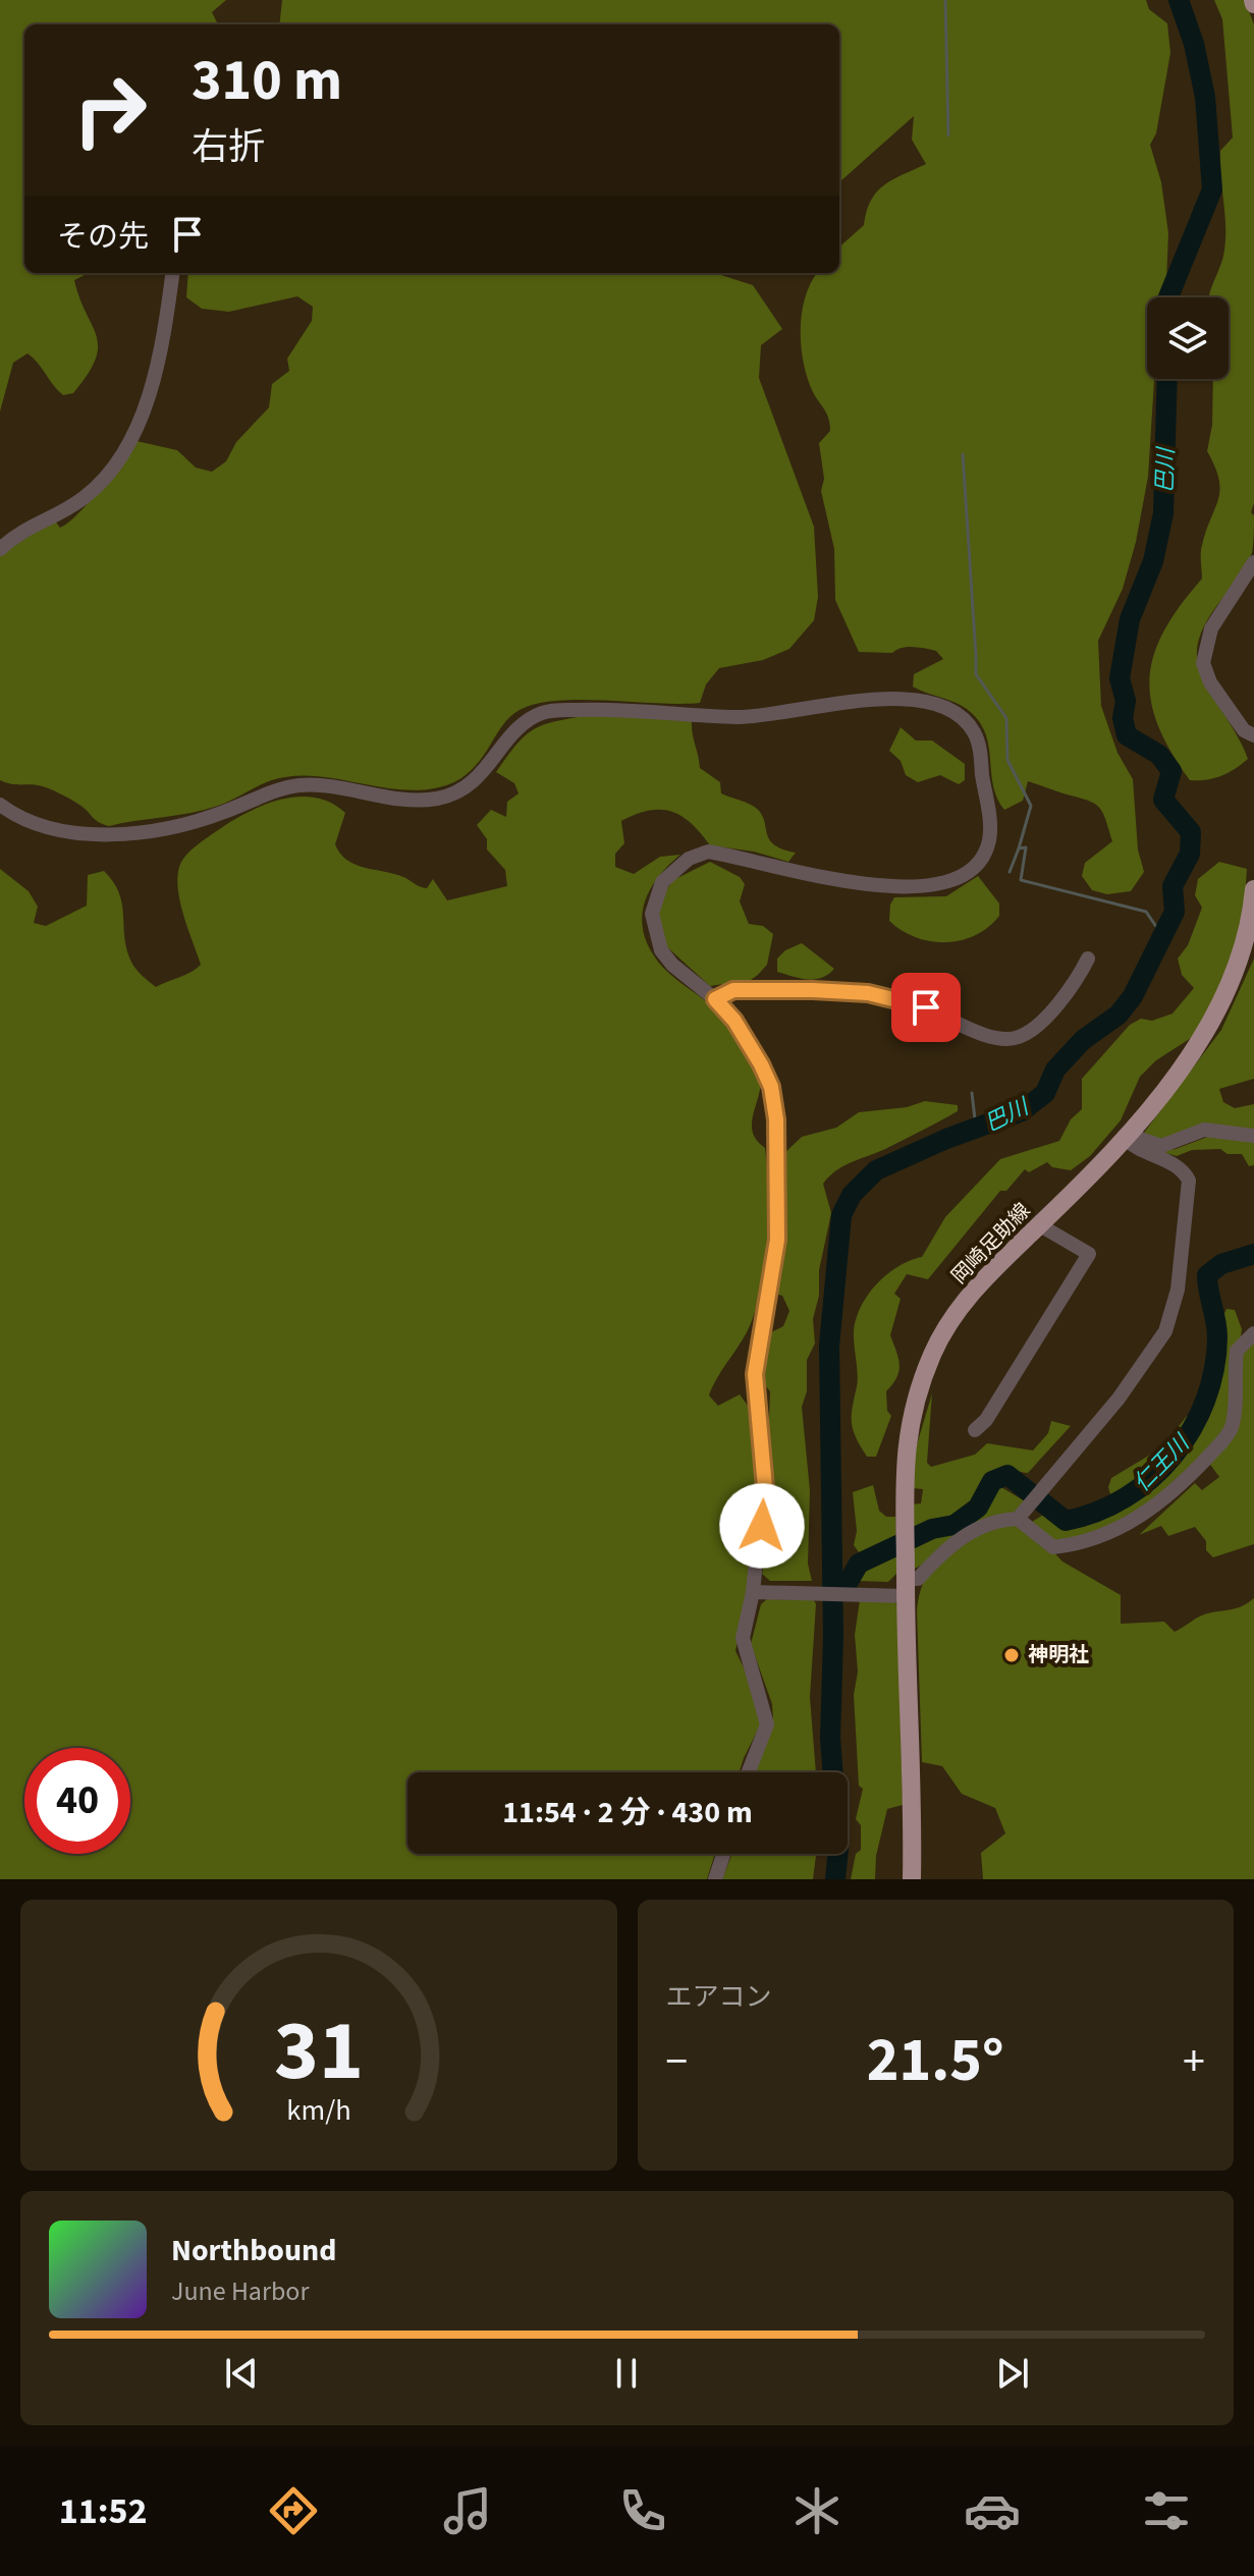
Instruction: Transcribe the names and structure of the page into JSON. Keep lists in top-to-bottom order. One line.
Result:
{"streets":{"main road":["岡崎足助線"]},"water":["巴川","仁王川"],"places":["神明社"],"page":{"turn":["310 m","右折"],"then":"その先","limit":"40","trip":"11:54 · 2 分 · 430 m","tile":"エアコン","heat":["−","21.5°","+"],"song":["Northbound","June Harbor"],"tabs":"11:52","gauge":["31","km/h"]}}
